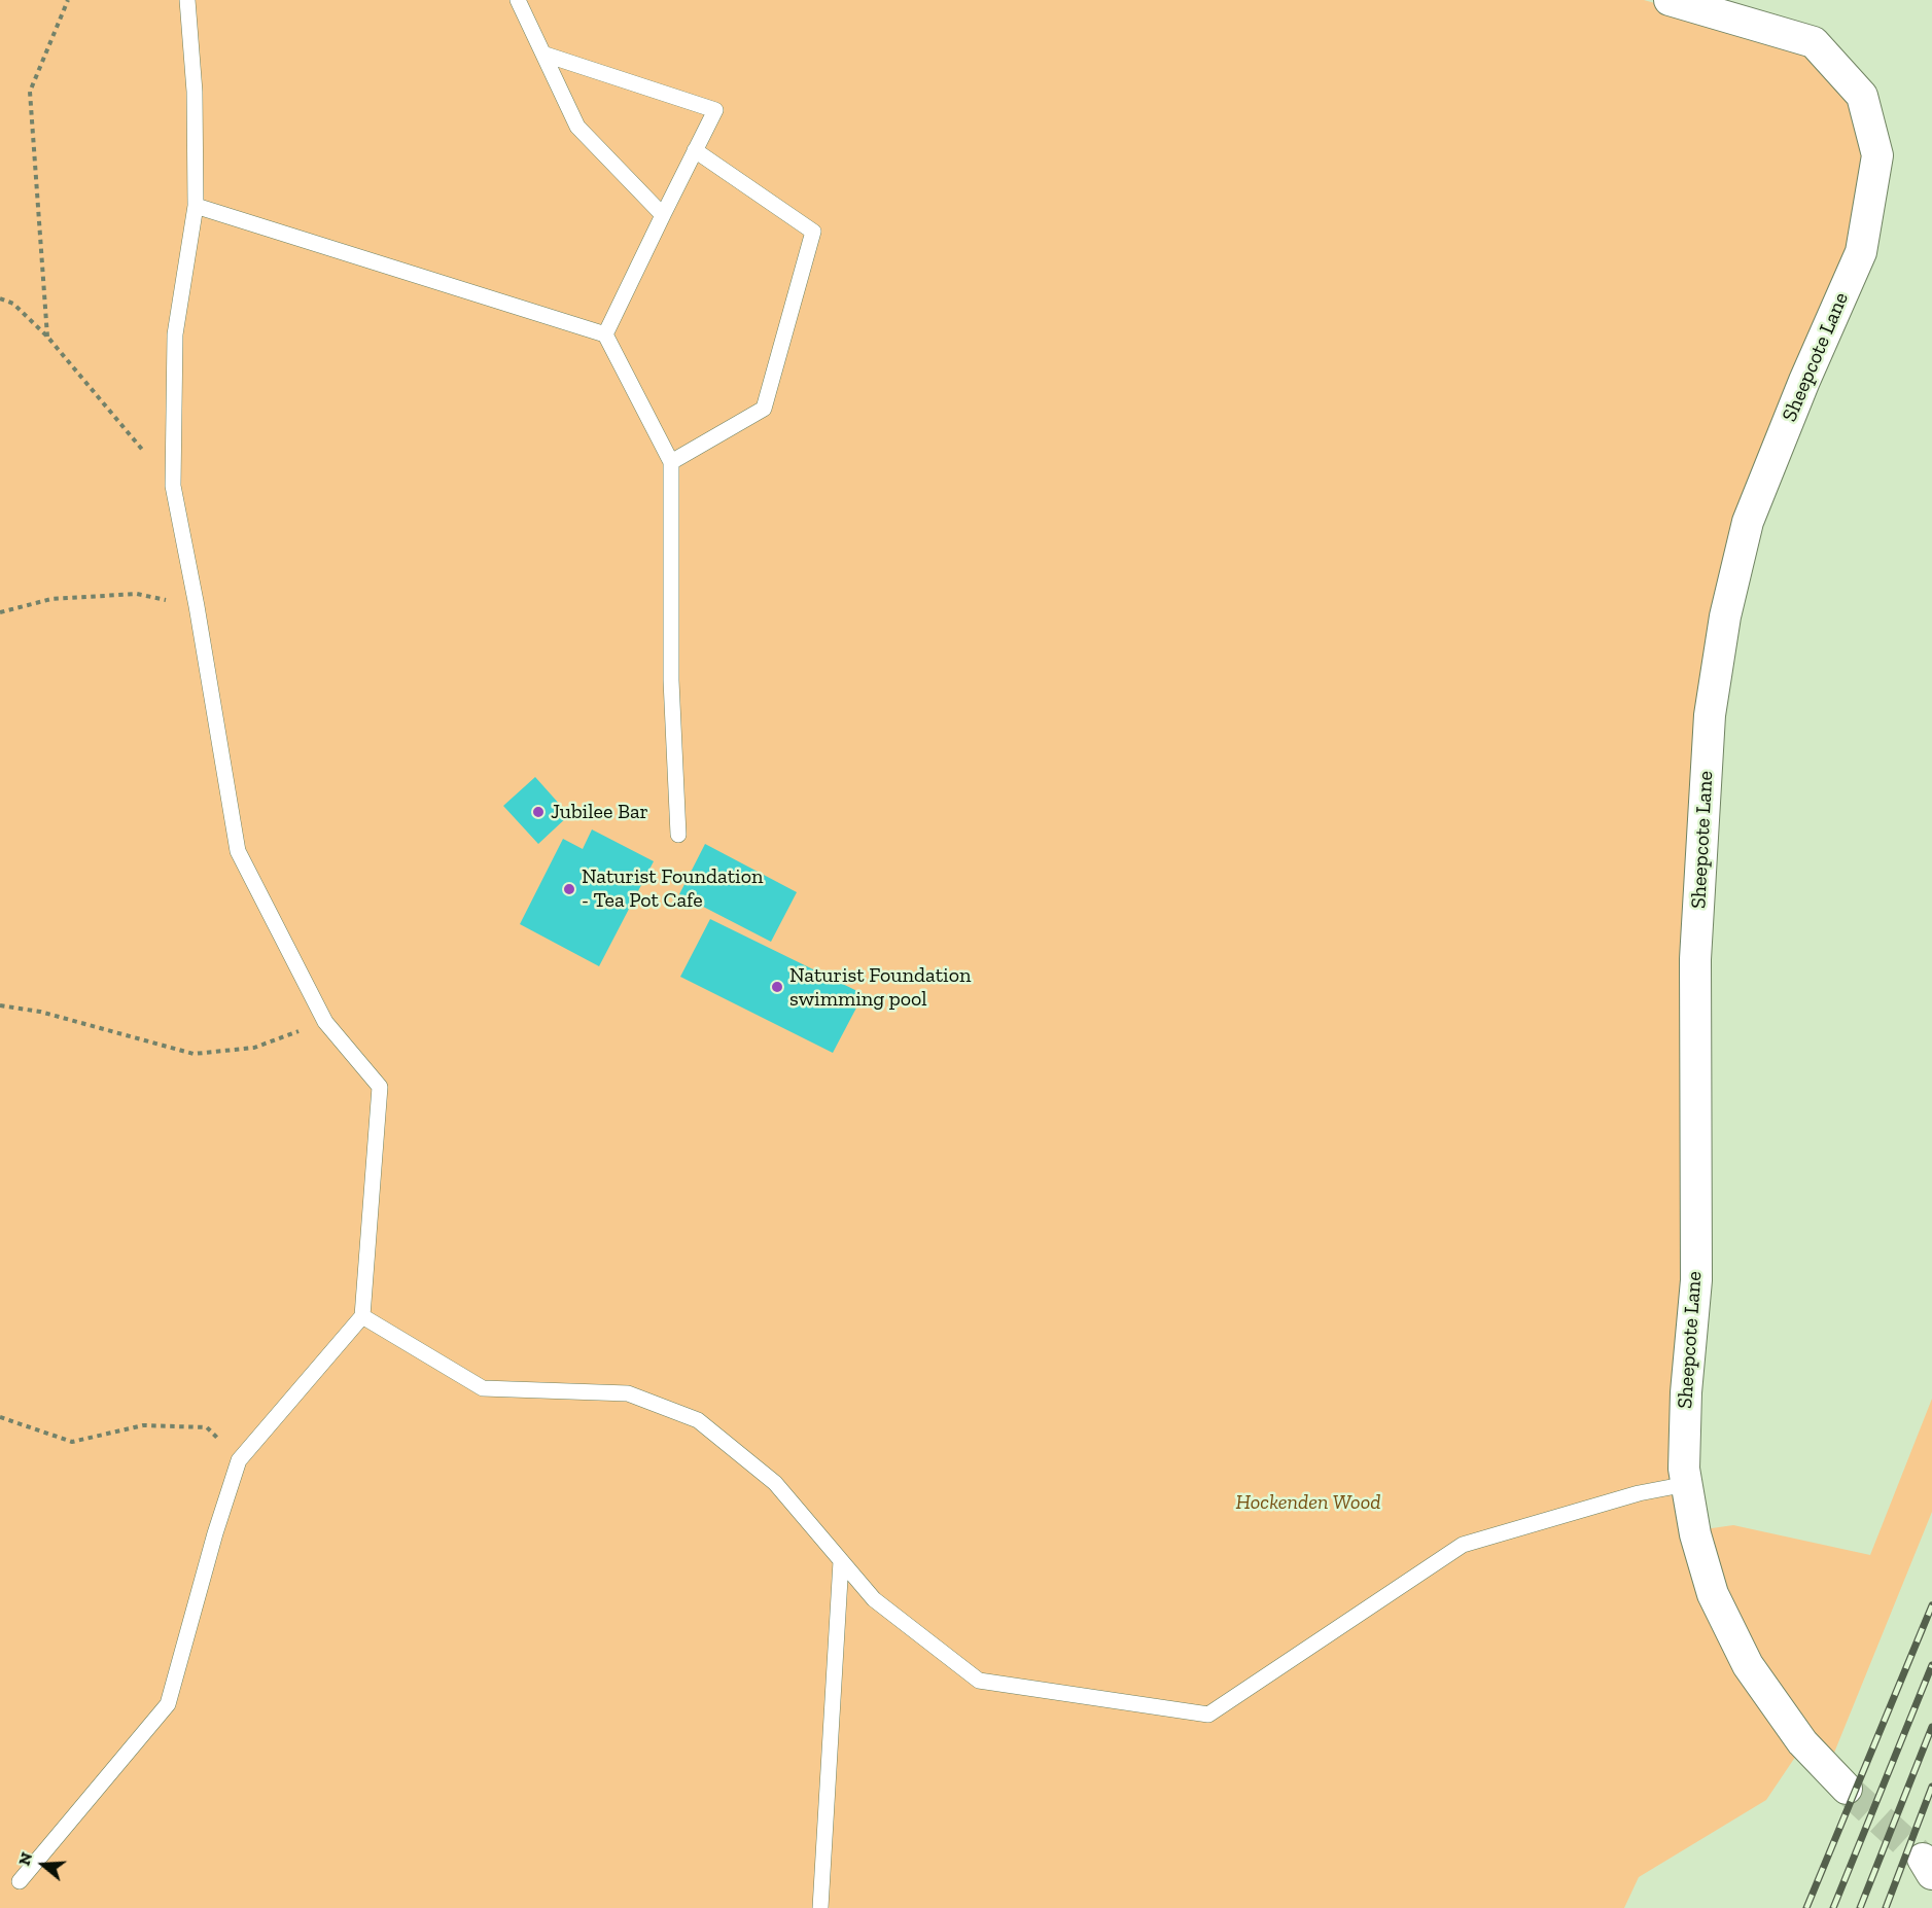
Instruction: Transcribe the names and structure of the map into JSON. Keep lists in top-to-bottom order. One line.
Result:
{"streets":{"street":["Sheepcote Lane"]},"parks":["Hockenden Wood"],"places":["Jubilee Bar","Naturist Foundation - Tea Pot Cafe","Naturist Foundation swimming pool"],"north":"left"}
